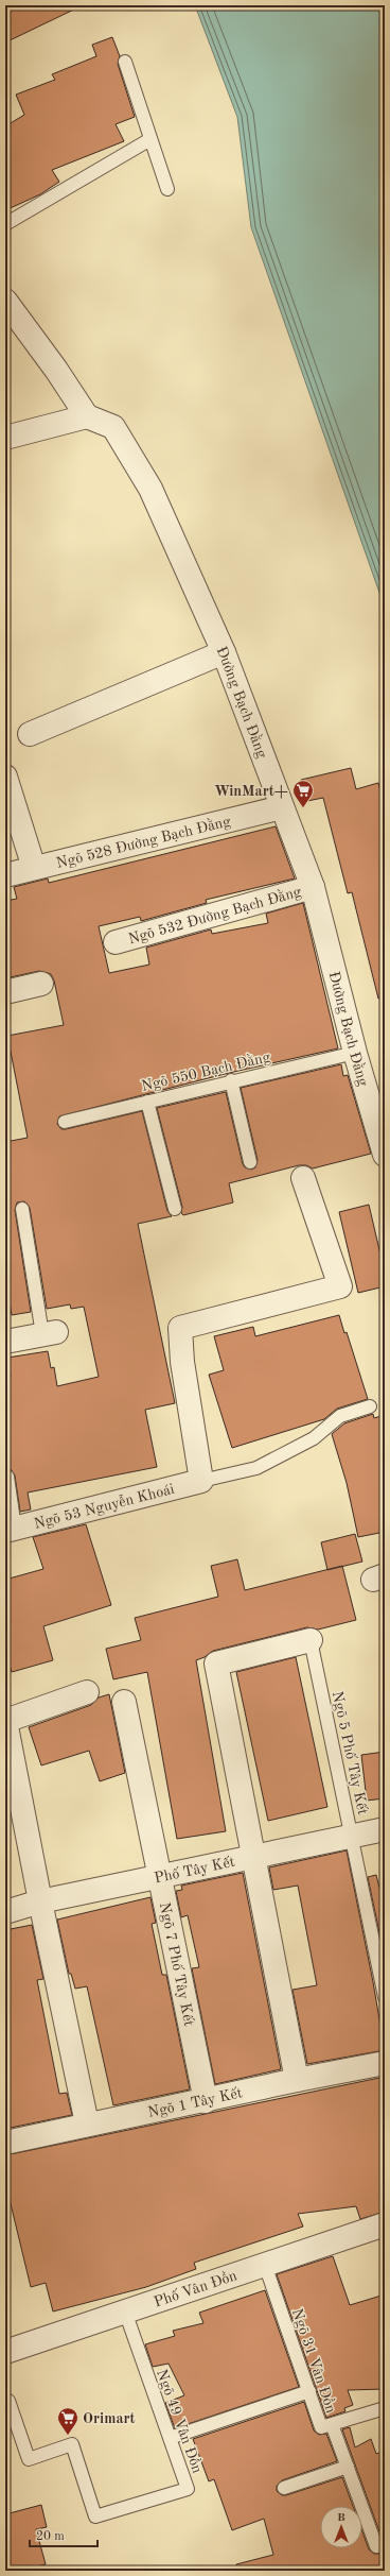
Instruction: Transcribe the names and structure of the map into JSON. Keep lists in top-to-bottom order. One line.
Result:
{"streets":{"street":["Đường Bạch Đằng","Ngõ 528 Đường Bạch Đằng","Ngõ 532 Đường Bạch Đằng","Ngõ 53 Nguyễn Khoái","Phố Tây Kết","Ngõ 7 Phố Tây Kết","Ngõ 1 Tây Kết","Phố Vân Đồn"],"lane":["Ngõ 550 Bạch Đằng","Ngõ 5 Phố Tây Kết","Ngõ 31 Vân Đồn","Ngõ 49 Vân Đồn"]},"crossings":[["Đường Bạch Đằng","Ngõ 528 Đường Bạch Đằng"],["Đường Bạch Đằng","Ngõ 532 Đường Bạch Đằng"],["Đường Bạch Đằng","Ngõ 550 Bạch Đằng"],["Ngõ 5 Phố Tây Kết","Phố Tây Kết"],["Phố Tây Kết","Ngõ 7 Phố Tây Kết"],["Ngõ 7 Phố Tây Kết","Ngõ 1 Tây Kết"],["Phố Vân Đồn","Ngõ 31 Vân Đồn"],["Phố Vân Đồn","Ngõ 49 Vân Đồn"]],"places":{"supermarket":["WinMart+","Orimart"]},"scale_bar":"20 m","north":"top"}
